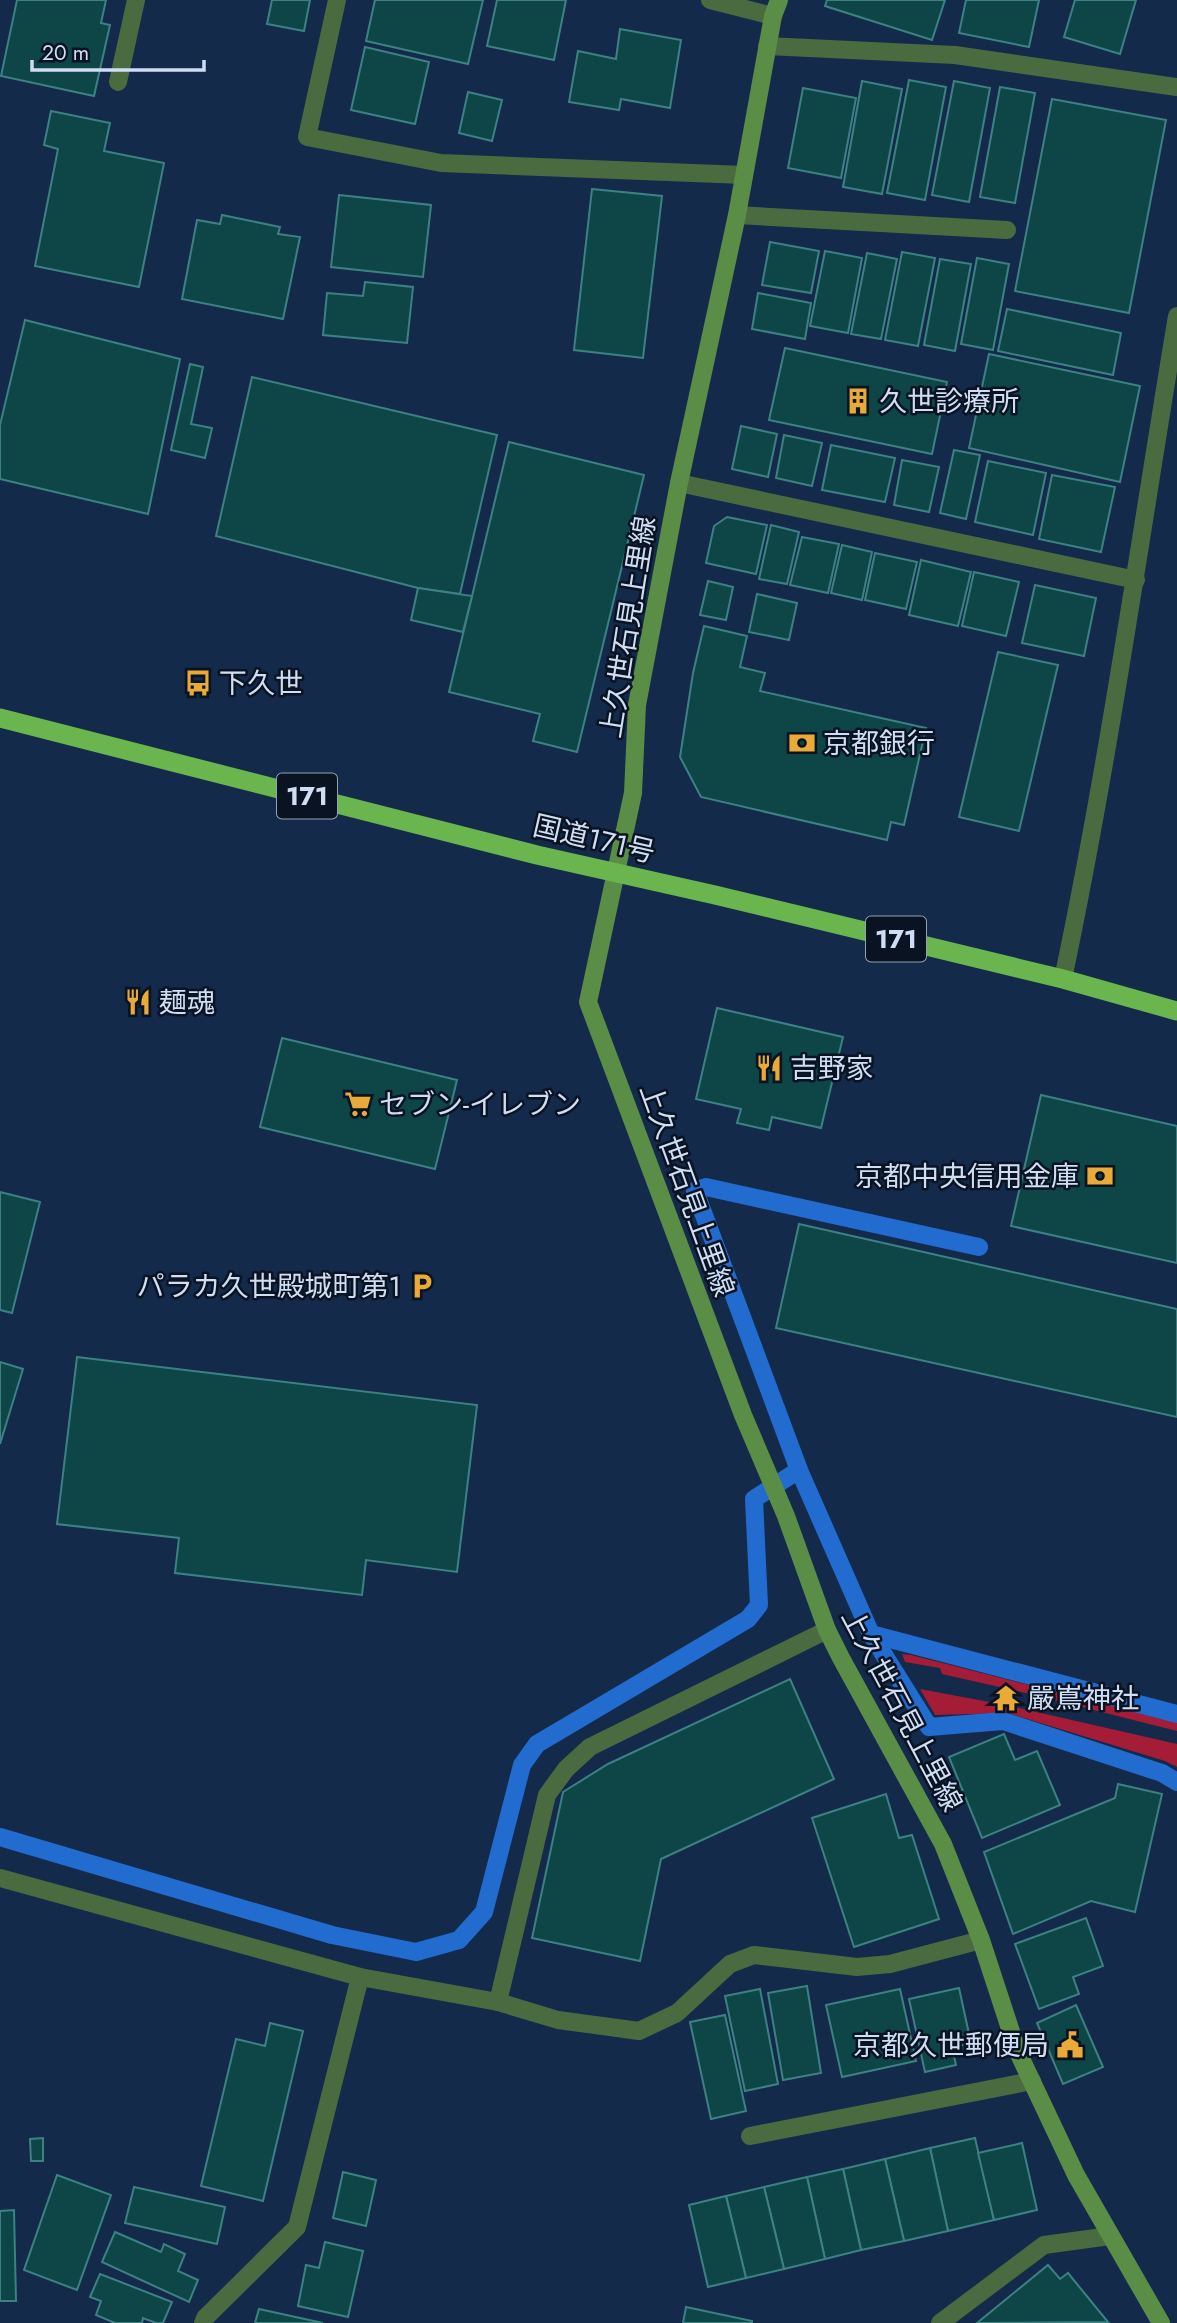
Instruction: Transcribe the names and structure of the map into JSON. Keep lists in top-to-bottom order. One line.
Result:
{"streets":{"highway":["171","国道171号"],"main road":["上久世石見上里線"]},"crossings":[["上久世石見上里線","国道171号"]],"places":{"building":["久世診療所"],"bus stop":["下久世"],"bank":["京都銀行","京都中央信用金庫"],"restaurant":["麺魂","吉野家"],"supermarket":["セブン-イレブン"],"parking":["パラカ久世殿城町第1"],"temple":["嚴嶌神社"],"public building":["京都久世郵便局"]},"scale_bar":"20 m"}
